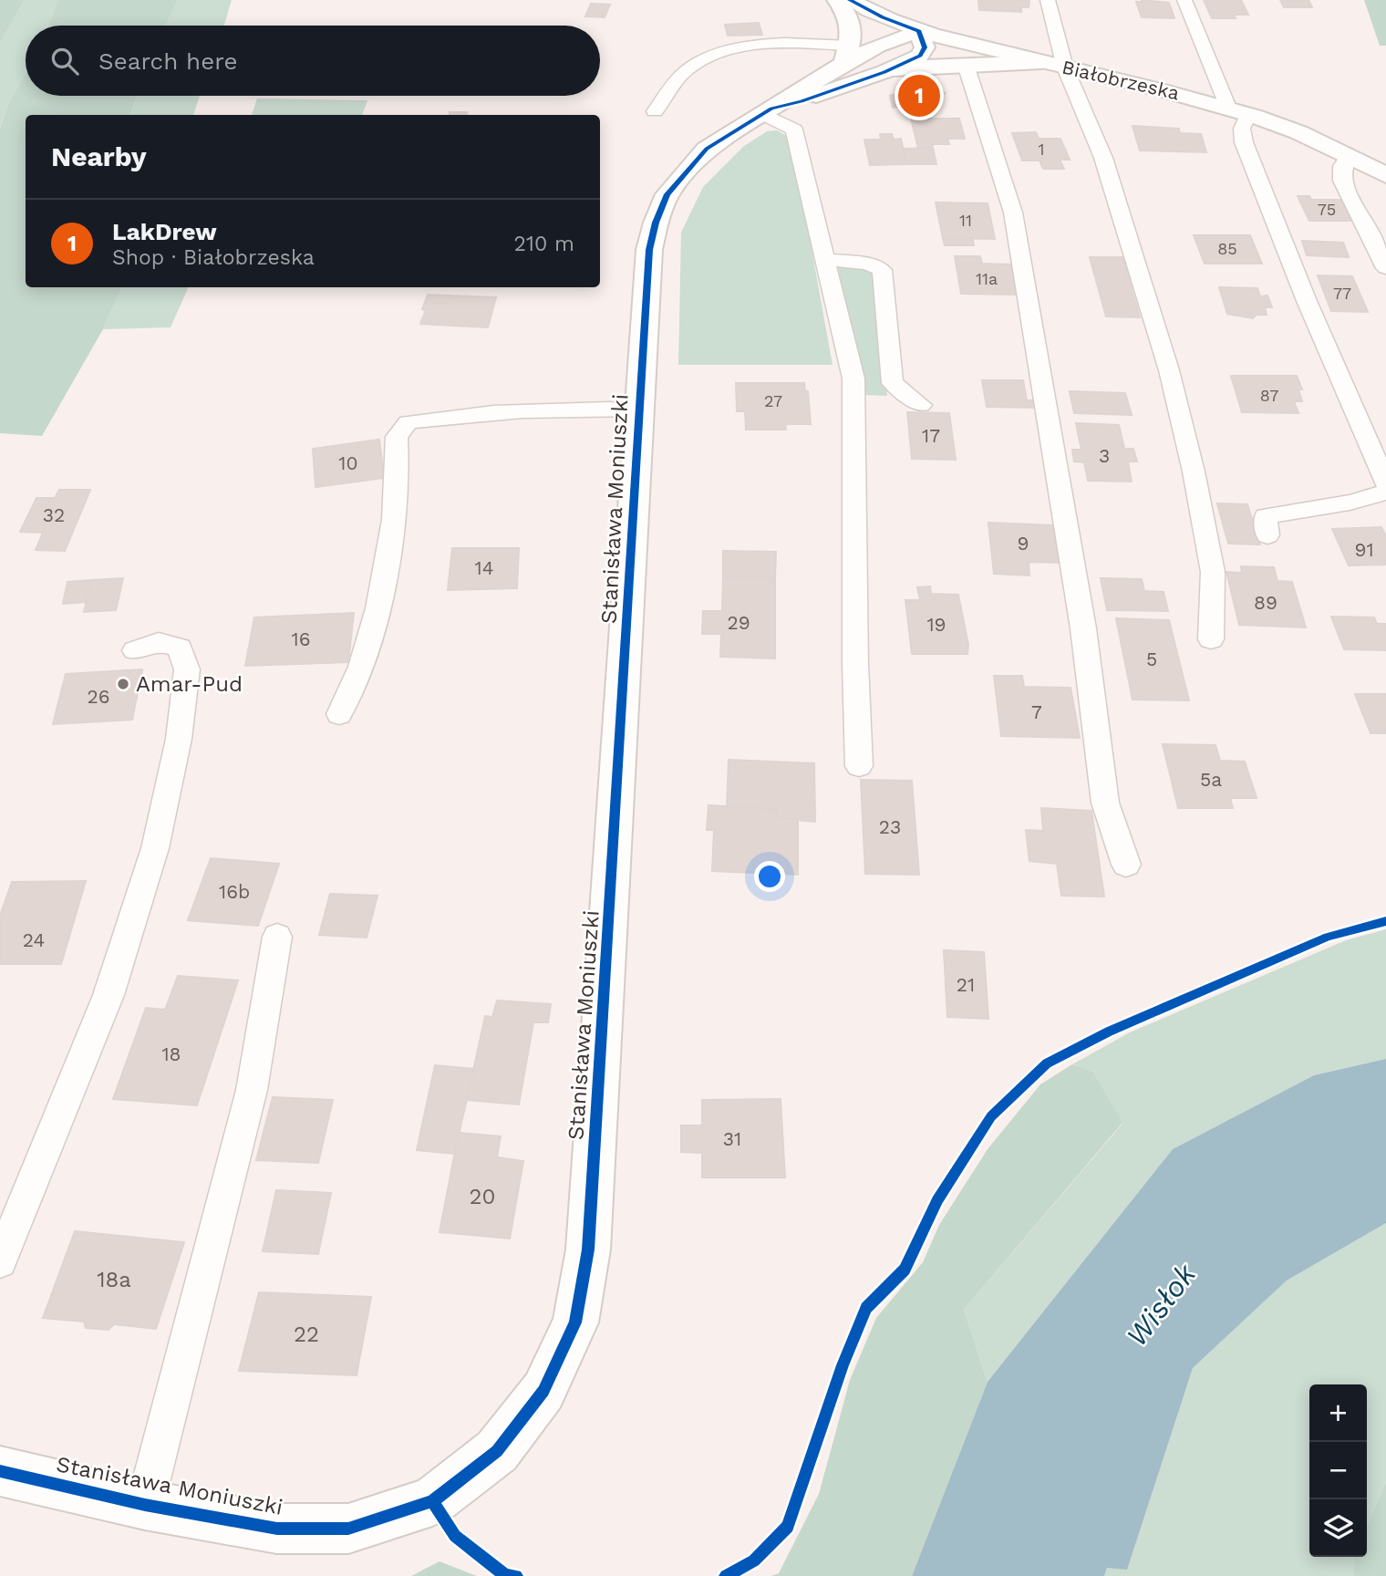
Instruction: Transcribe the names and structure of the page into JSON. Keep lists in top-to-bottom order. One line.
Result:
{"streets":{"street":["Białobrzeska","Stanisława Moniuszki"]},"crossings":[["Białobrzeska","Stanisława Moniuszki"]],"water":["Wisłok"],"places":["Amar-Pud"],"house_numbers":["1","75","11","85","11a","77","87","27","17","3","10","32","9","91","14","89","29","19","16","5","26","7","5a","23","16b","24","21","18","31","20","18a","22"],"page":{"search":"Search here","pins":"1","heading":"Nearby","list":[{"mark":"1","name":"LakDrew","note":"Shop · Białobrzeska","value":"210 m"}],"map_buttons":["+","−"]}}
